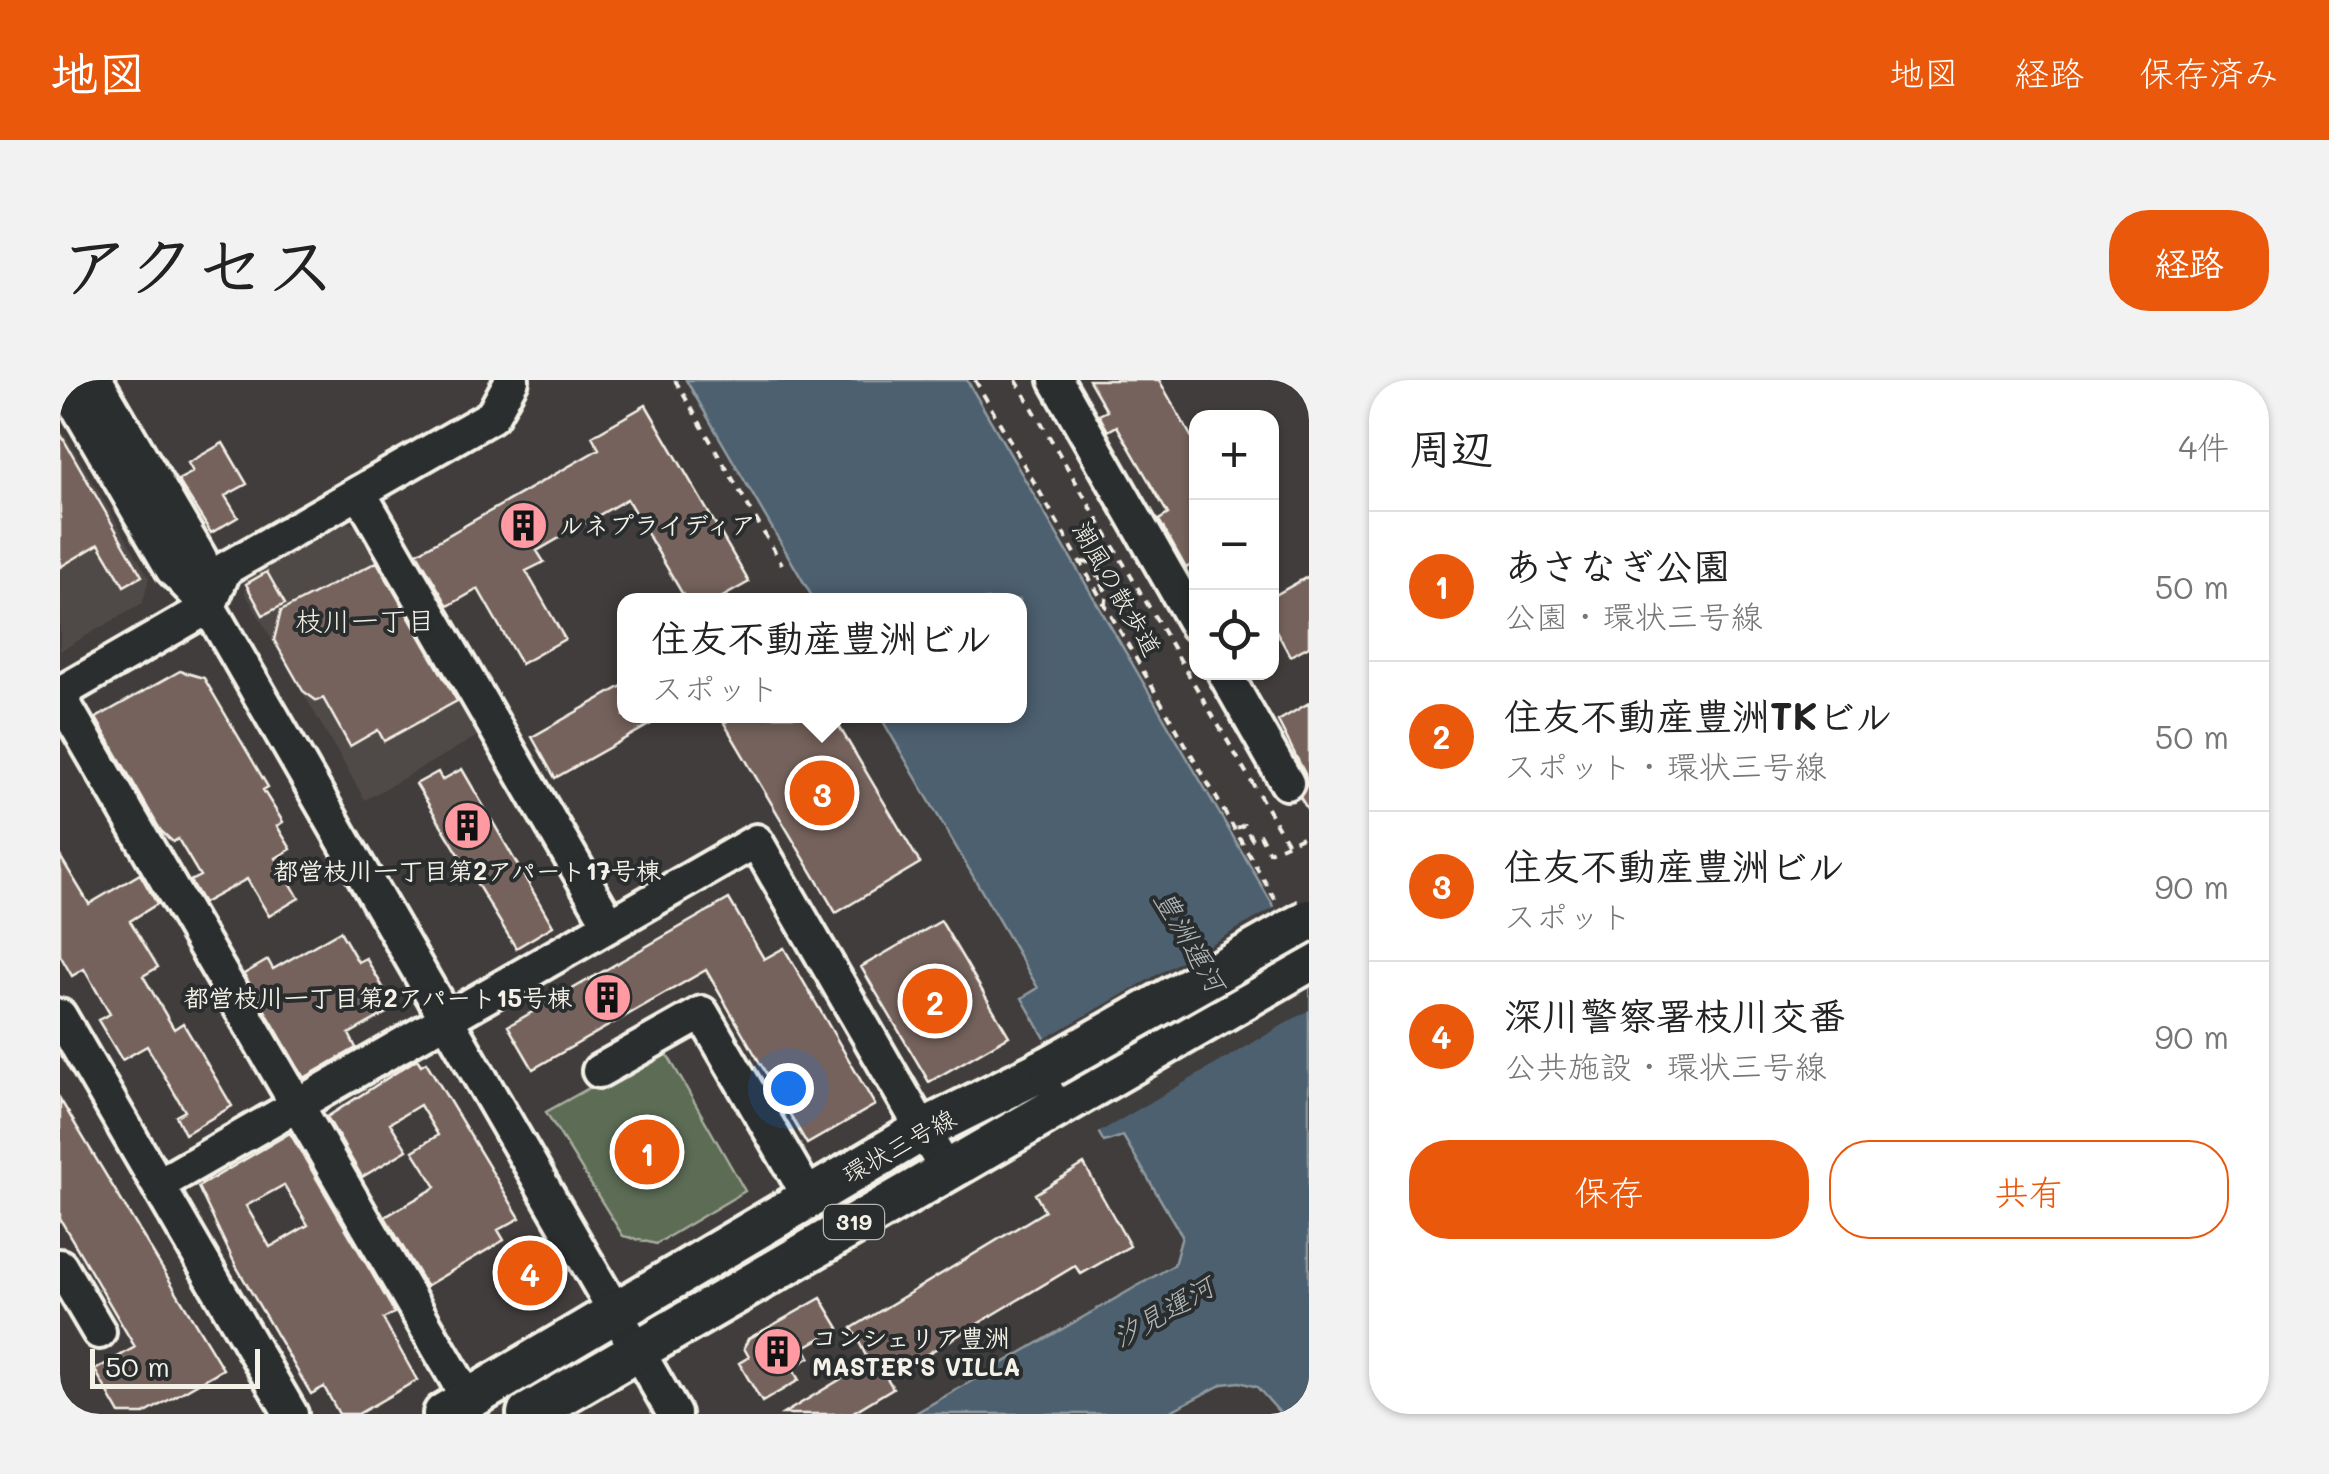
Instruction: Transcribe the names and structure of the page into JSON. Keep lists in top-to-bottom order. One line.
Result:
{"streets":{"main road":["環状三号線","319"],"path":["潮風の散歩道"]},"districts":["枝川一丁目"],"water":["豊洲運河","汐見運河"],"places":{"building":["ルネプライディア","都営枝川一丁目第2アパート17号棟","都営枝川一丁目第2アパート15号棟","コンシェリア豊洲 MASTER'S VILLA"]},"scale_bar":"50 m","page":{"header":"地図","nav":["地図","経路","保存済み"],"title":"アクセス","buttons":["経路",["保存","共有"]],"heading":["周辺","4件"],"map_buttons":["+","−"],"list":[{"mark":"1","name":"あさなぎ公園","note":"公園 · 環状三号線","value":"50 m"},{"mark":"2","name":"住友不動産豊洲TKビル","note":"スポット · 環状三号線","value":"50 m"},{"mark":"3","name":"住友不動産豊洲ビル","note":"スポット","value":"90 m"},{"mark":"4","name":"深川警察署枝川交番","note":"公共施設 · 環状三号線","value":"90 m"}],"popup":["住友不動産豊洲ビル","スポット"],"pins":["3","2","1","4"],"scale":"50 m"}}
